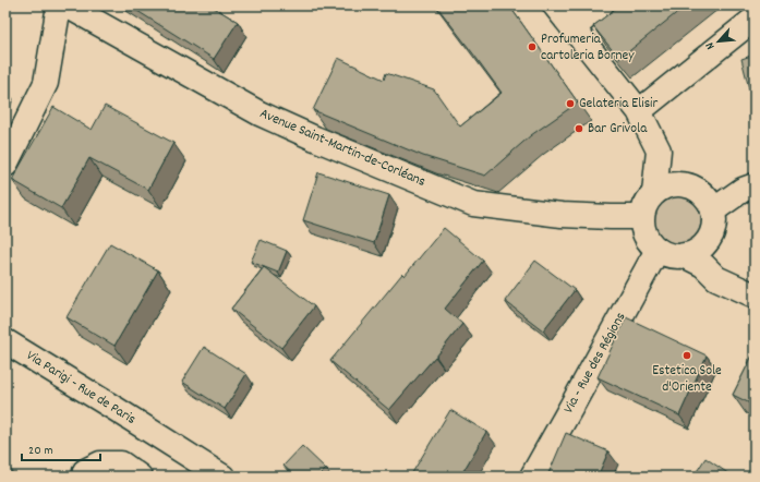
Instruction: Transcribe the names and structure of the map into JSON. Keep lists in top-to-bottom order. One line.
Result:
{"streets":{"street":["Avenue Saint-Martin-de-Corléans","Via - Rue des Régions","Via Parigi - Rue de Paris"]},"crossings":[["Avenue Saint-Martin-de-Corléans","Via - Rue des Régions"]],"places":["Profumeria cartoleria Borney","Gelateria Elisir","Bar Grivola","Estetica Sole d'Oriente"],"scale_bar":"20 m","north":"bottom left"}
